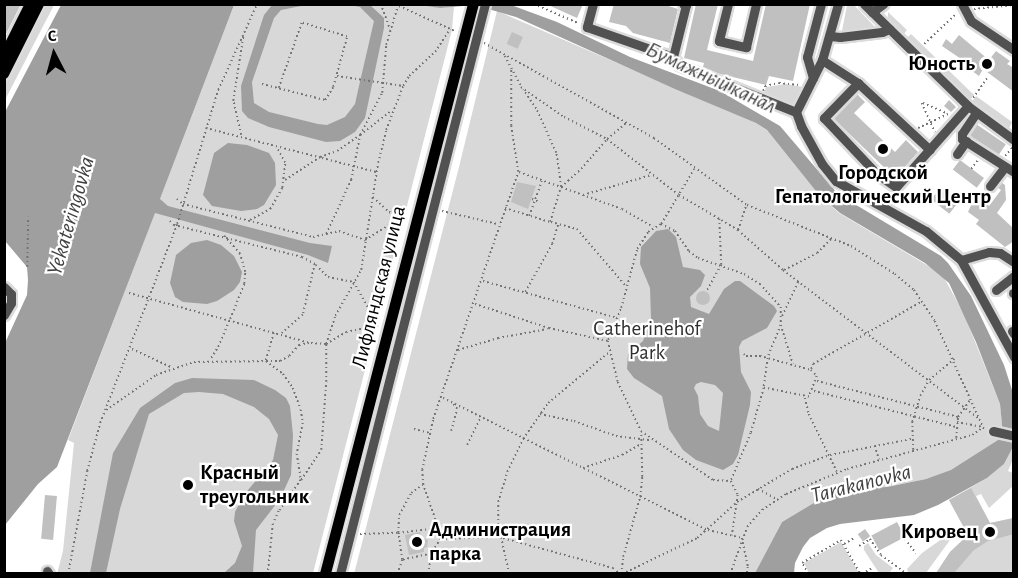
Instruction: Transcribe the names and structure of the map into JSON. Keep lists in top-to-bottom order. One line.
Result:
{"streets":{"main road":["Лифляндская улица"]},"water":["Бумажный канал","Yekateringovka","Tarakanovka"],"parks":["Catherinehof Park"],"places":["Юность","Городской Гепатологический Центр","Красный треугольник","Кировец","Администрация парка"],"north":"top"}
